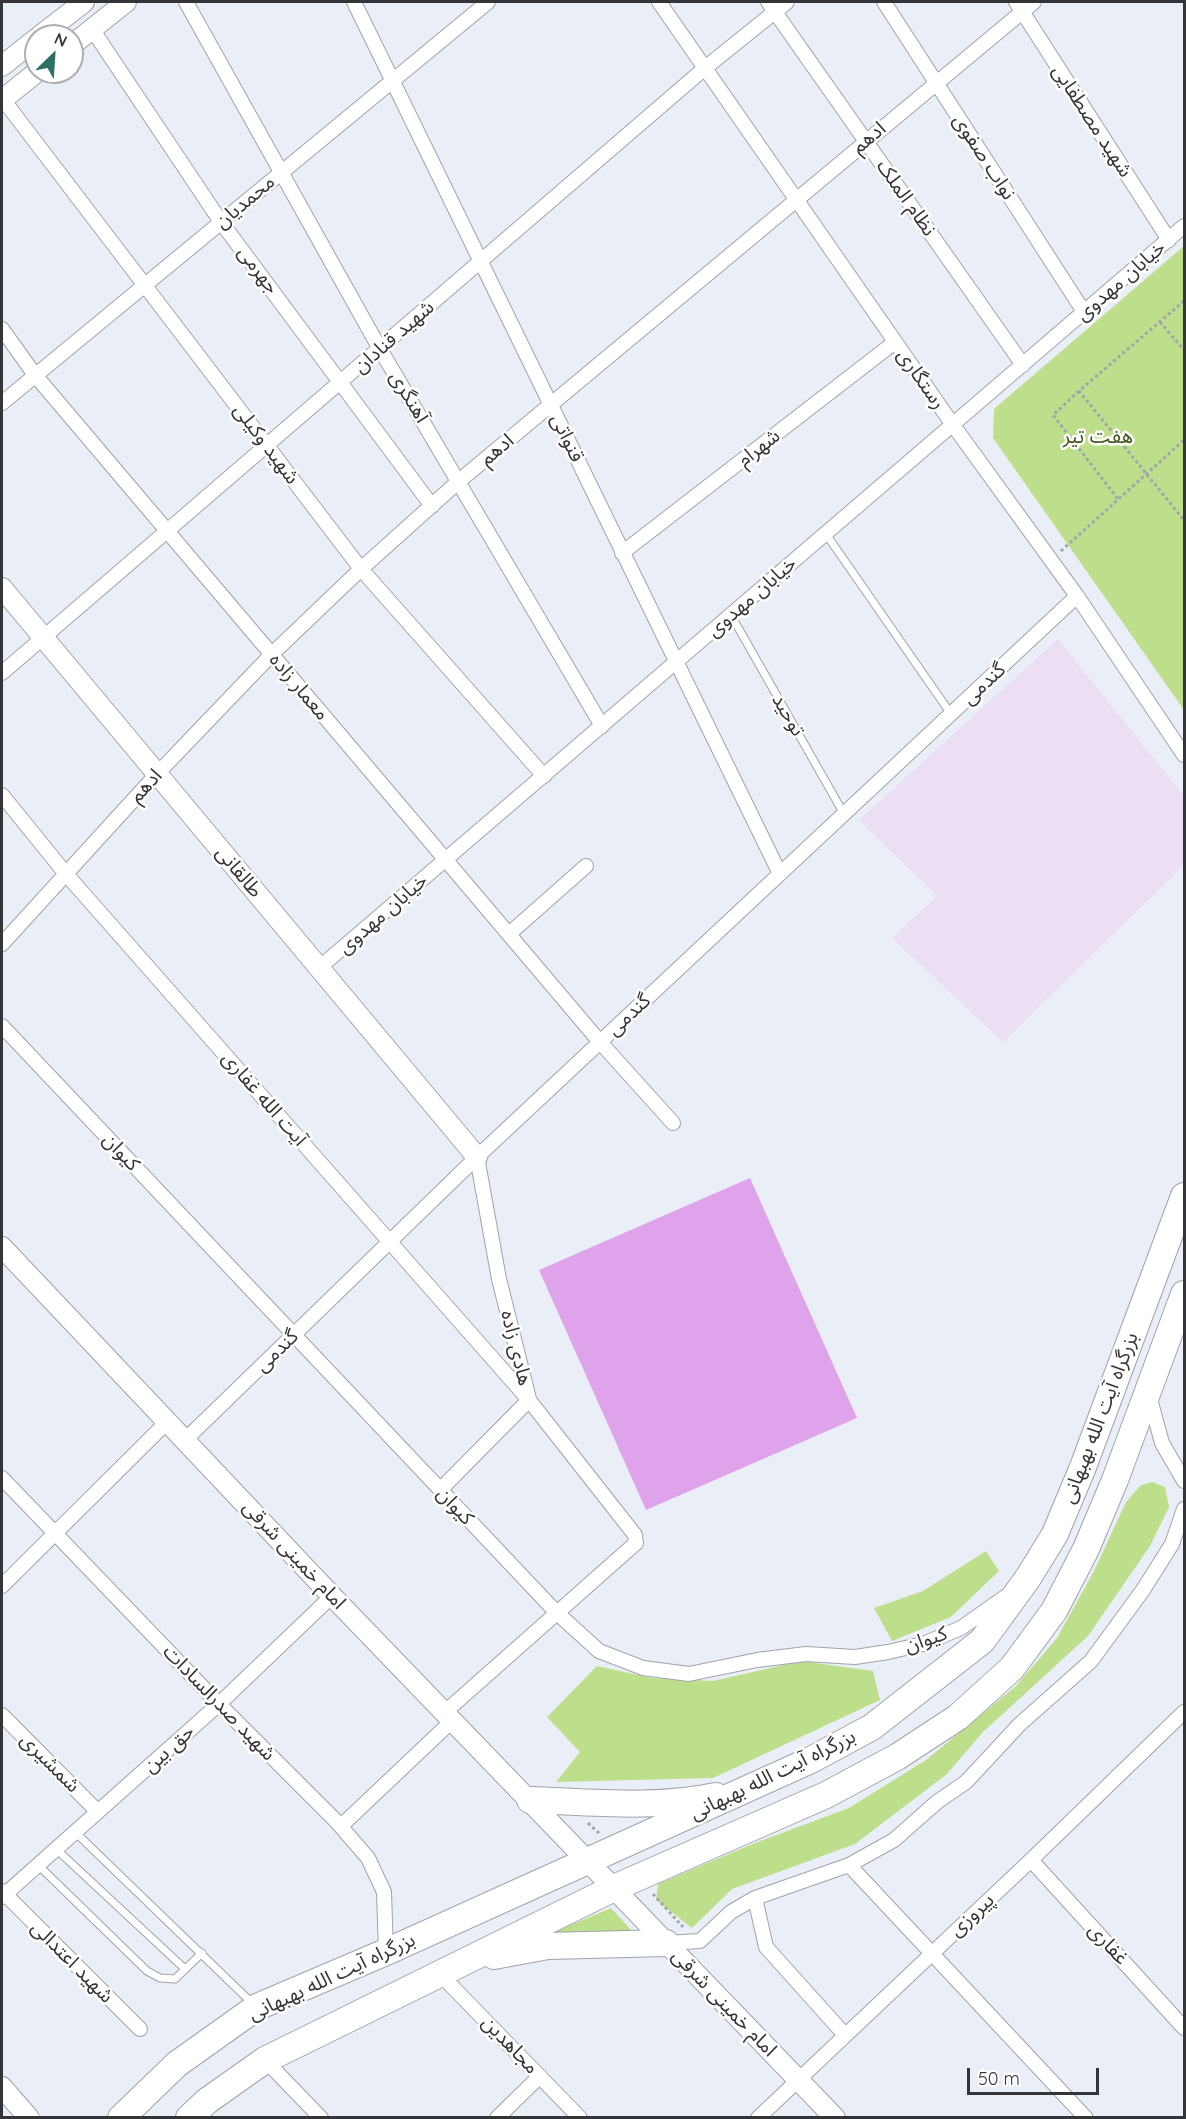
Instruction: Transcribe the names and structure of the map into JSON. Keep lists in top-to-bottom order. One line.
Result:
{"streets":{"highway":["بزرگراه آیت الله بهبهانی"],"main road":["طالقانی","امام خمینی شرقی"],"street":["شهید مصطفایی","ادهم","نواب صفوی","نظام الملک","محمدیان","جهرمی","خیابان مهدوی","شهید قنادان","رستگاری","آهنگری","قنواتی","شهید وکیلی","شهرام","گندمی","معمار زاده","آیت الله غفاری","کیوان","هادی زاده","شهید صدرالسادات","حق بین","شمشیری","پیروزی","غفاری","شهید اعتدالی","مجاهدین"],"lane":["توحید"]},"crossings":[["شهید مصطفایی","ادهم"],["شهید مصطفایی","خیابان مهدوی"],["ادهم","نواب صفوی"],["ادهم","نظام الملک"],["ادهم","جهرمی"],["ادهم","رستگاری"],["ادهم","آهنگری"],["ادهم","قنواتی"],["ادهم","شهید وکیلی"],["ادهم","معمار زاده"],["ادهم","طالقانی"],["ادهم","آیت الله غفاری"],["نواب صفوی","خیابان مهدوی"],["نظام الملک","خیابان مهدوی"],["نظام الملک","شهید قنادان"],["محمدیان","جهرمی"],["محمدیان","آهنگری"],["محمدیان","قنواتی"],["محمدیان","شهید وکیلی"],["محمدیان","معمار زاده"],["جهرمی","شهید قنادان"],["خیابان مهدوی","رستگاری"],["خیابان مهدوی","آهنگری"],["خیابان مهدوی","قنواتی"],["خیابان مهدوی","شهید وکیلی"],["خیابان مهدوی","معمار زاده"],["خیابان مهدوی","توحید"],["خیابان مهدوی","طالقانی"],["شهید قنادان","رستگاری"],["شهید قنادان","آهنگری"],["شهید قنادان","قنواتی"],["شهید قنادان","شهید وکیلی"],["شهید قنادان","معمار زاده"],["شهید قنادان","طالقانی"],["رستگاری","شهرام"],["رستگاری","گندمی"],["قنواتی","شهرام"],["قنواتی","گندمی"],["گندمی","معمار زاده"],["گندمی","توحید"],["گندمی","طالقانی"],["گندمی","آیت الله غفاری"],["گندمی","کیوان"],["گندمی","هادی زاده"],["گندمی","امام خمینی شرقی"],["طالقانی","هادی زاده"],["آیت الله غفاری","هادی زاده"],["کیوان","هادی زاده"],["کیوان","بزرگراه آیت الله بهبهانی"],["بزرگراه آیت الله بهبهانی","امام خمینی شرقی"],["بزرگراه آیت الله بهبهانی","شهید صدرالسادات"],["بزرگراه آیت الله بهبهانی","مجاهدین"],["امام خمینی شرقی","حق بین"],["امام خمینی شرقی","پیروزی"],["شهید صدرالسادات","حق بین"],["حق بین","شمشیری"],["حق بین","شهید اعتدالی"],["پیروزی","غفاری"]],"parks":["هفت تیر"],"scale_bar":"50 m","north":"top right"}
